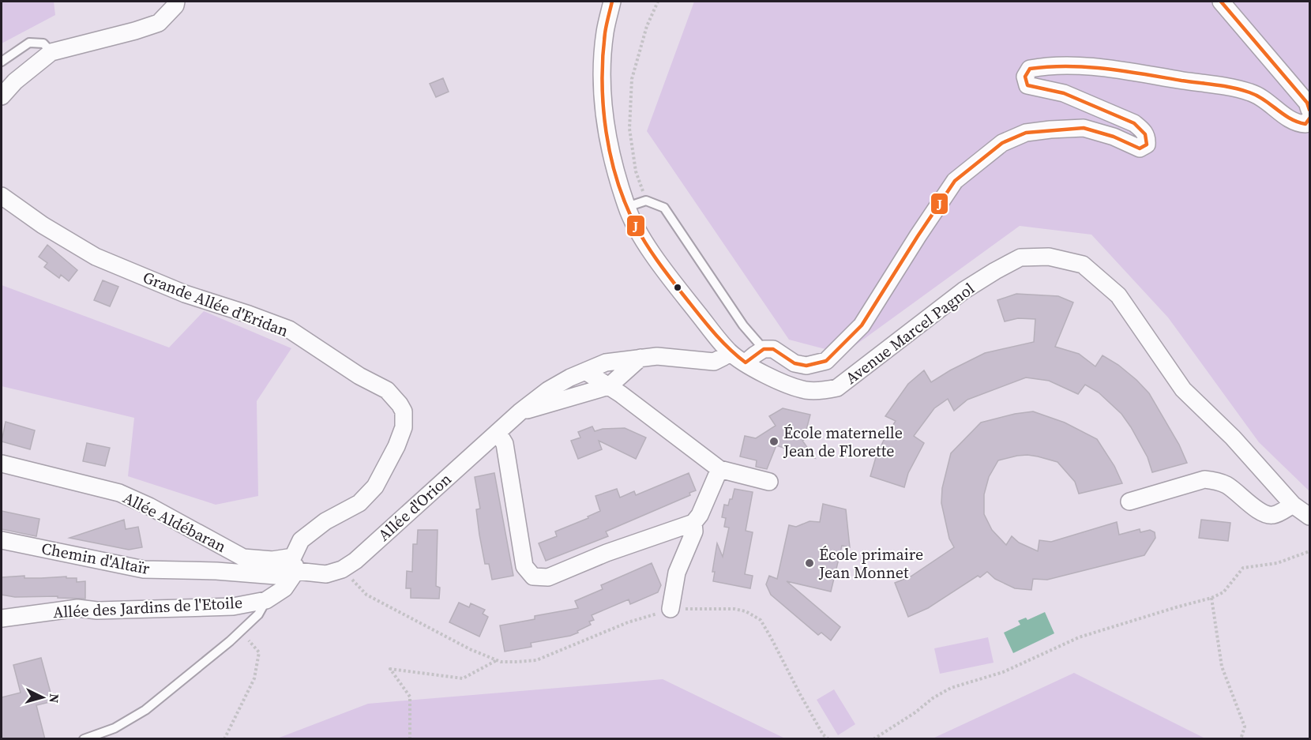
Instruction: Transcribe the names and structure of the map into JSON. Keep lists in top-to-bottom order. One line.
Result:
{"streets":{"street":["Grande Allée d'Eridan","Avenue Marcel Pagnol","Allée d'Orion","Allée Aldébaran","Chemin d'Altaïr","Allée des Jardins de l'Etoile"]},"crossings":[["Grande Allée d'Eridan","Allée d'Orion"],["Grande Allée d'Eridan","Allée Aldébaran"],["Grande Allée d'Eridan","Chemin d'Altaïr"],["Grande Allée d'Eridan","Allée des Jardins de l'Etoile"],["Avenue Marcel Pagnol","Allée d'Orion"],["Allée d'Orion","Allée Aldébaran"],["Allée d'Orion","Chemin d'Altaïr"],["Allée Aldébaran","Chemin d'Altaïr"]],"places":["École maternelle Jean de Florette","École primaire Jean Monnet"],"lines":["transit line J"],"north":"right"}
